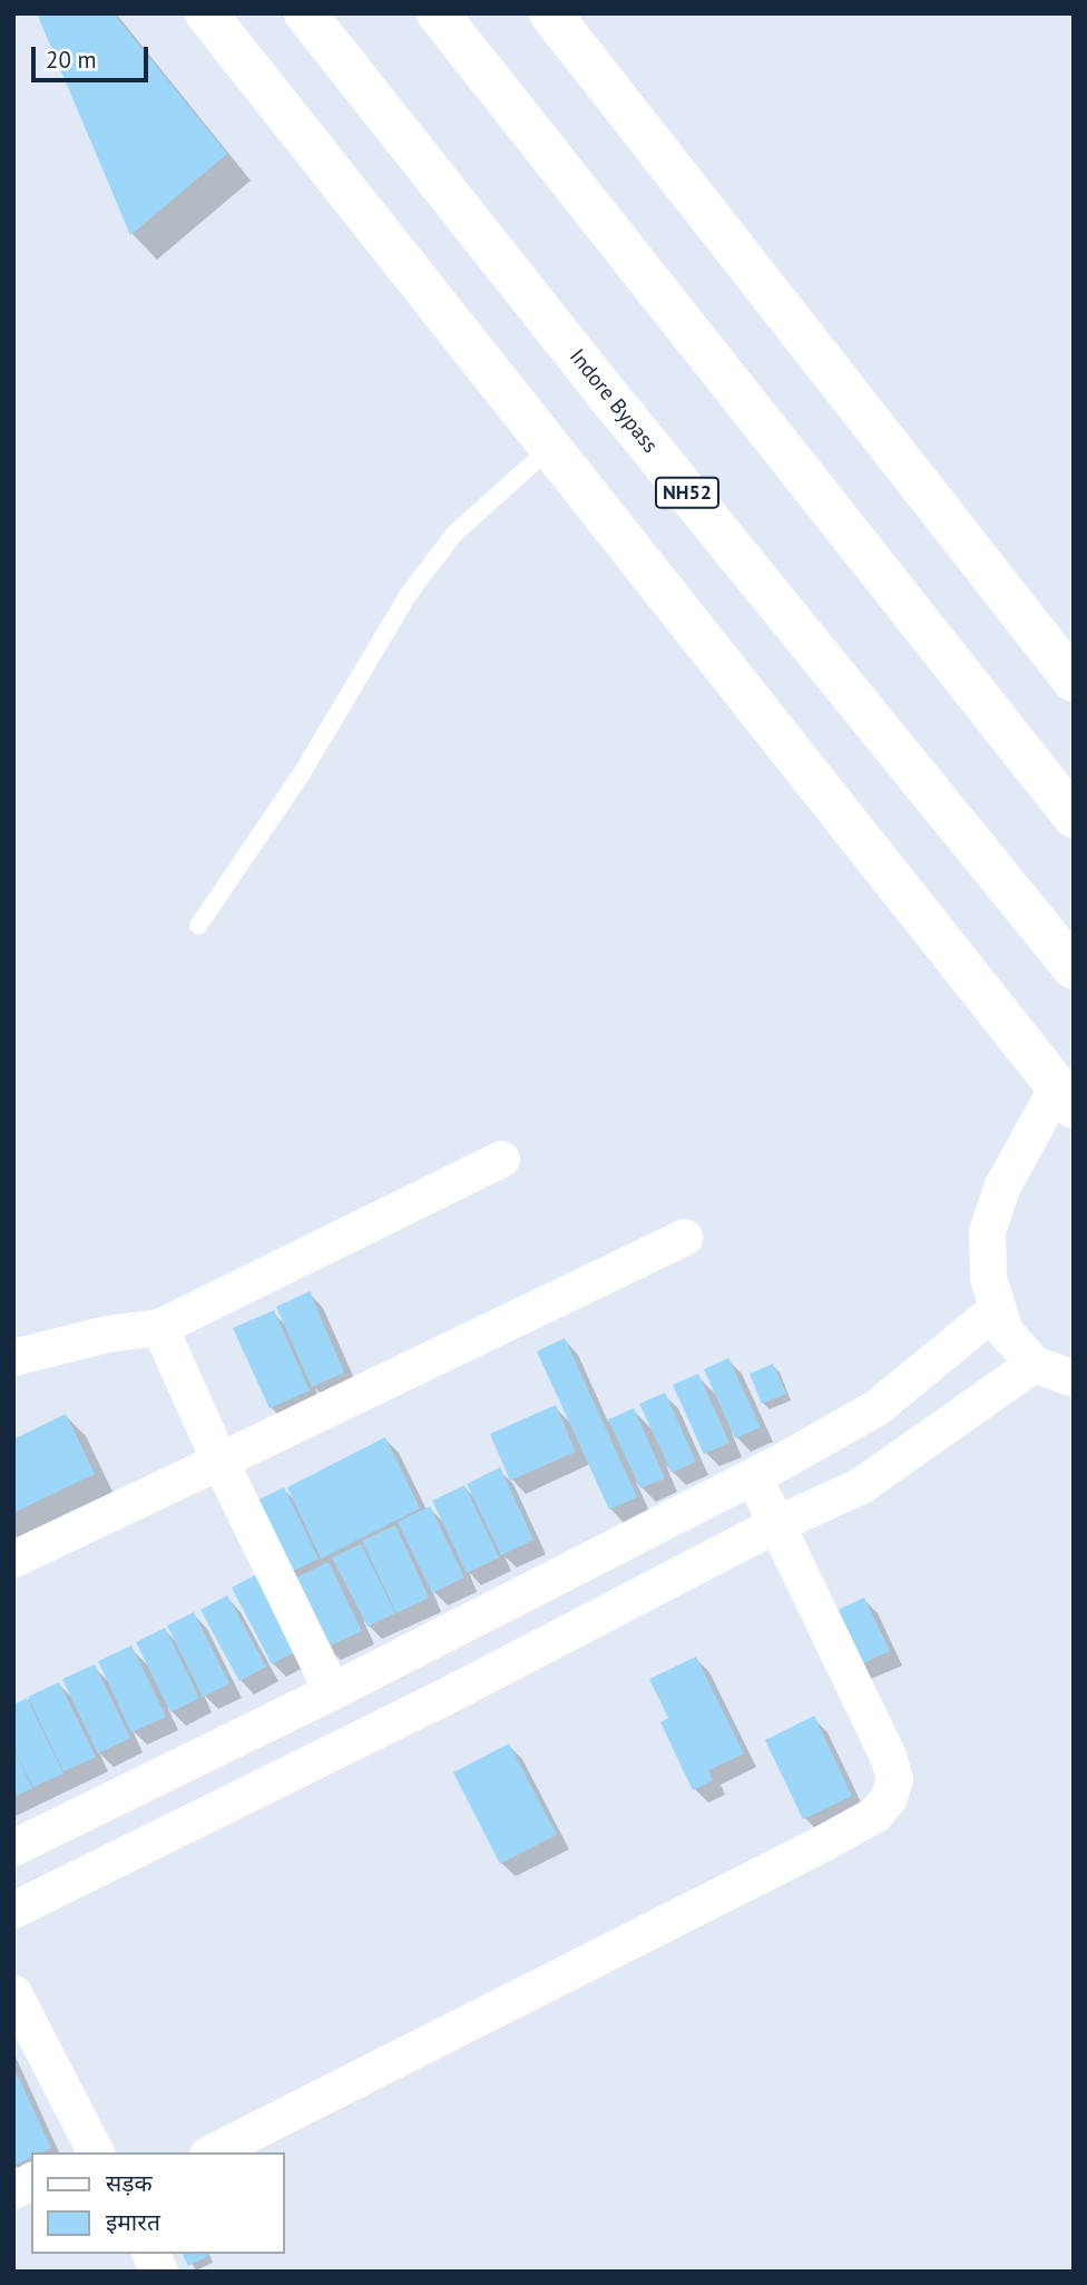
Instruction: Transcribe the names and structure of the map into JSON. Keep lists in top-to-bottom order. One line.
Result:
{"streets":{"main road":["Indore Bypass","NH52"]},"legend":["सड़क","इमारत"],"scale_bar":"20 m"}
